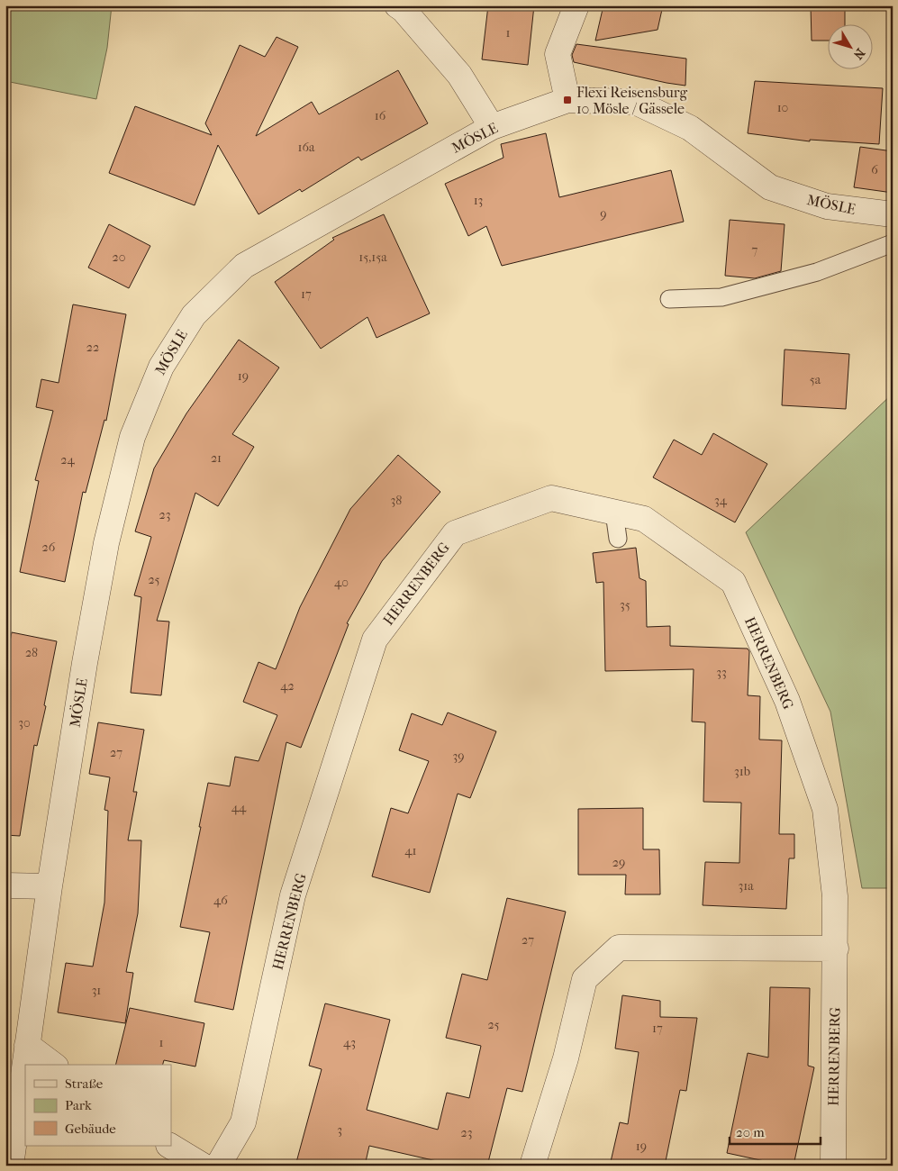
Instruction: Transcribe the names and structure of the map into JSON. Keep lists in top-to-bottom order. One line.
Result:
{"streets":{"street":["MÖSLE","HERRENBERG"]},"places":{"transit":["Flexi Reisensburg 10 Mösle / Gässele"]},"house_numbers":["1","10","16","16a","6","13","9","7","20","15,15a","17","22","19","5a","21","24","38","34","23","26","25","40","35","28","33","42","30","27","39","31b","44","41","29","31a","46","27","31","25","17","1","43","3","23","19"],"legend":["Straße","Park","Gebäude"],"scale_bar":"20 m","north":"bottom right"}
